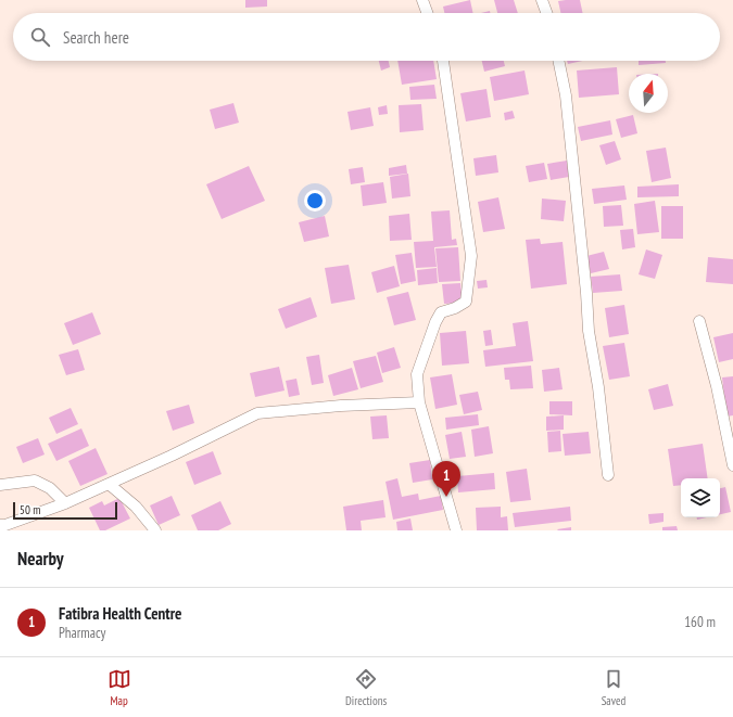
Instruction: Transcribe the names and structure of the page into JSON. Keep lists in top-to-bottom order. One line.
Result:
{"scale_bar":"50 m","north":"top","page":{"search":"Search here","pins":"1","scale":"50 m","heading":"Nearby","list":[{"mark":"1","name":"Fatibra Health Centre","note":"Pharmacy","value":"160 m"}],"nav":["Map","Directions","Saved"]}}
